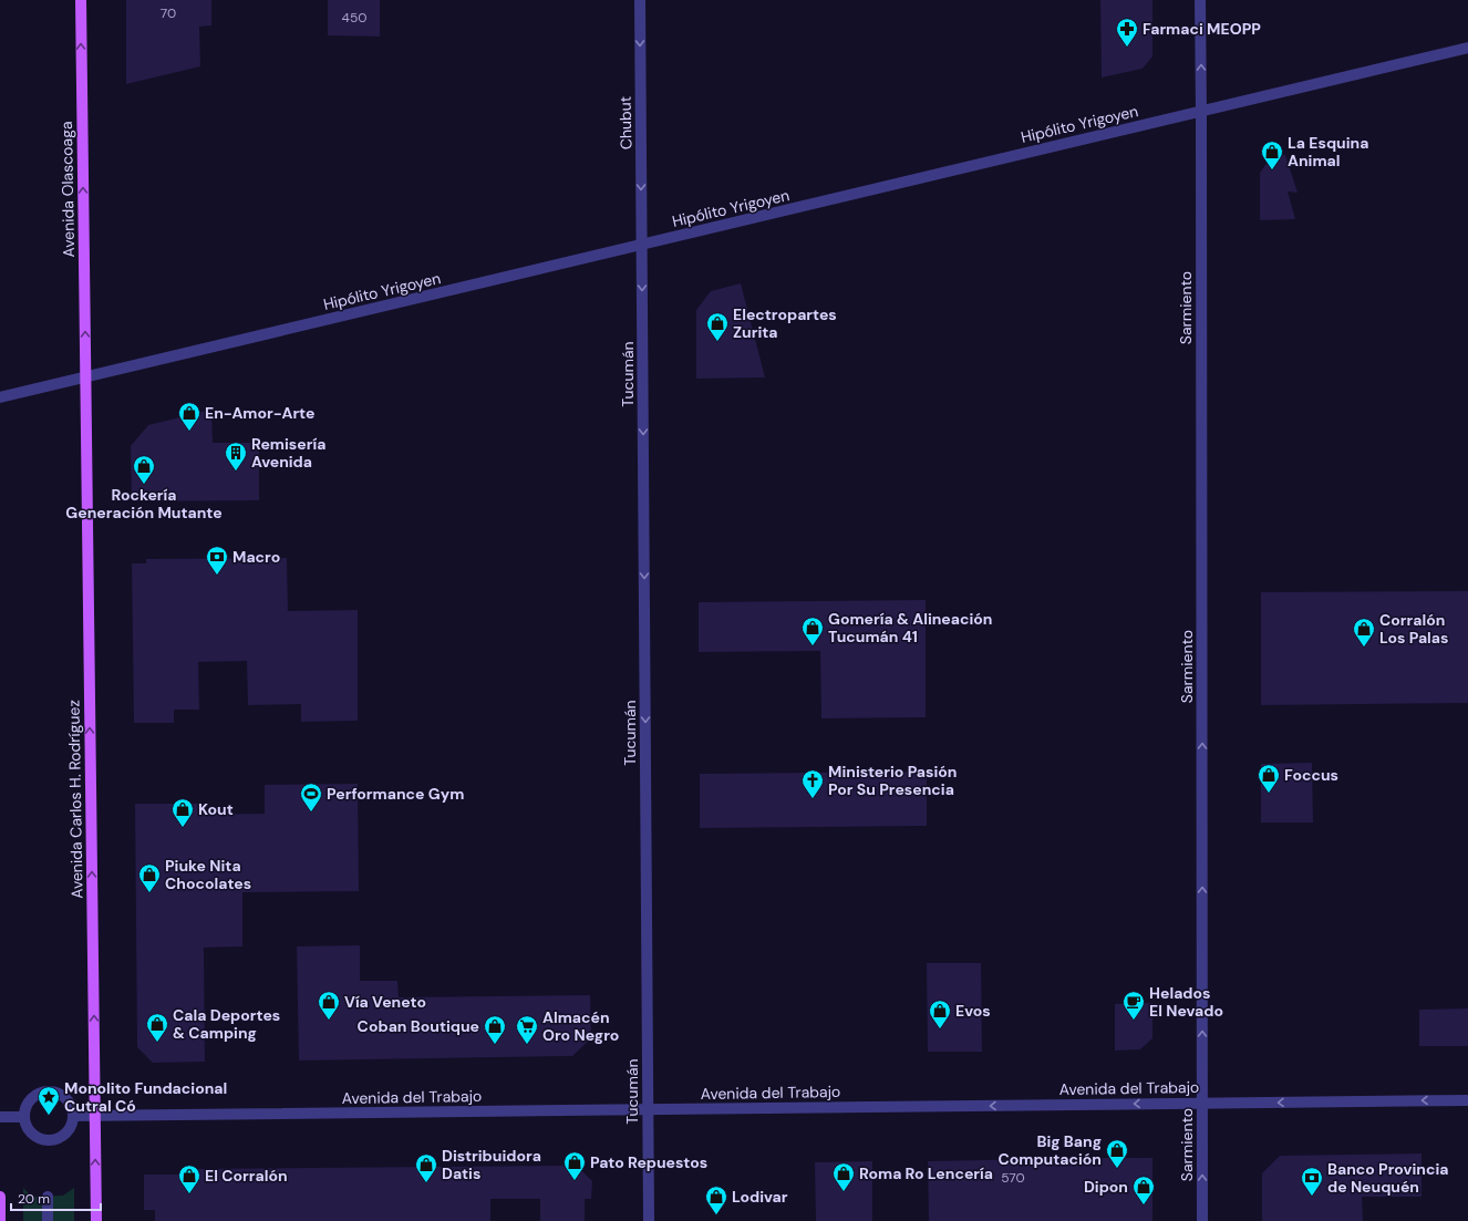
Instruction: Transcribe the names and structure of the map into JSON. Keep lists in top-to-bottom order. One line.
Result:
{"streets":{"main road":["Avenida Olascoaga","Avenida Carlos H. Rodríguez"],"street":["Chubut","Hipólito Yrigoyen","Sarmiento","Tucumán","Avenida del Trabajo"]},"crossings":[["Chubut","Hipólito Yrigoyen"],["Chubut","Tucumán"],["Hipólito Yrigoyen","Avenida Olascoaga"],["Hipólito Yrigoyen","Sarmiento"],["Hipólito Yrigoyen","Tucumán"],["Hipólito Yrigoyen","Avenida Carlos H. Rodríguez"],["Avenida Olascoaga","Avenida Carlos H. Rodríguez"],["Sarmiento","Avenida del Trabajo"],["Tucumán","Avenida del Trabajo"],["Avenida Carlos H. Rodríguez","Avenida del Trabajo"]],"one_way":["Chubut","Avenida Olascoaga","Sarmiento","Tucumán","Avenida Carlos H. Rodríguez","Avenida del Trabajo"],"places":{"pharmacy":["Farmaci MEOPP"],"shop":["La Esquina Animal","Electropartes Zurita","En-Amor-Arte","Rockería Generación Mutante","Gomería & Alineación Tucumán 41","Corralón Los Palas","Foccus","Kout","Piuke Nita Chocolates","Vía Veneto","Evos","Cala Deportes & Camping","Coban Boutique","Big Bang Computación","Pato Repuestos","Distribuidora Datis","Roma Ro Lencería","El Corralón","Dipon","Lodivar"],"building":["Remisería Avenida"],"bank":["Macro","Banco Provincia de Neuquén"],"church":["Ministerio Pasión Por Su Presencia"],"sports":["Performance Gym"],"cafe":["Helados El Nevado"],"supermarket":["Almacén Oro Negro"],"place":["Monolito Fundacional Cutral Có"]},"house_numbers":["70","450","570"],"scale_bar":"20 m"}
